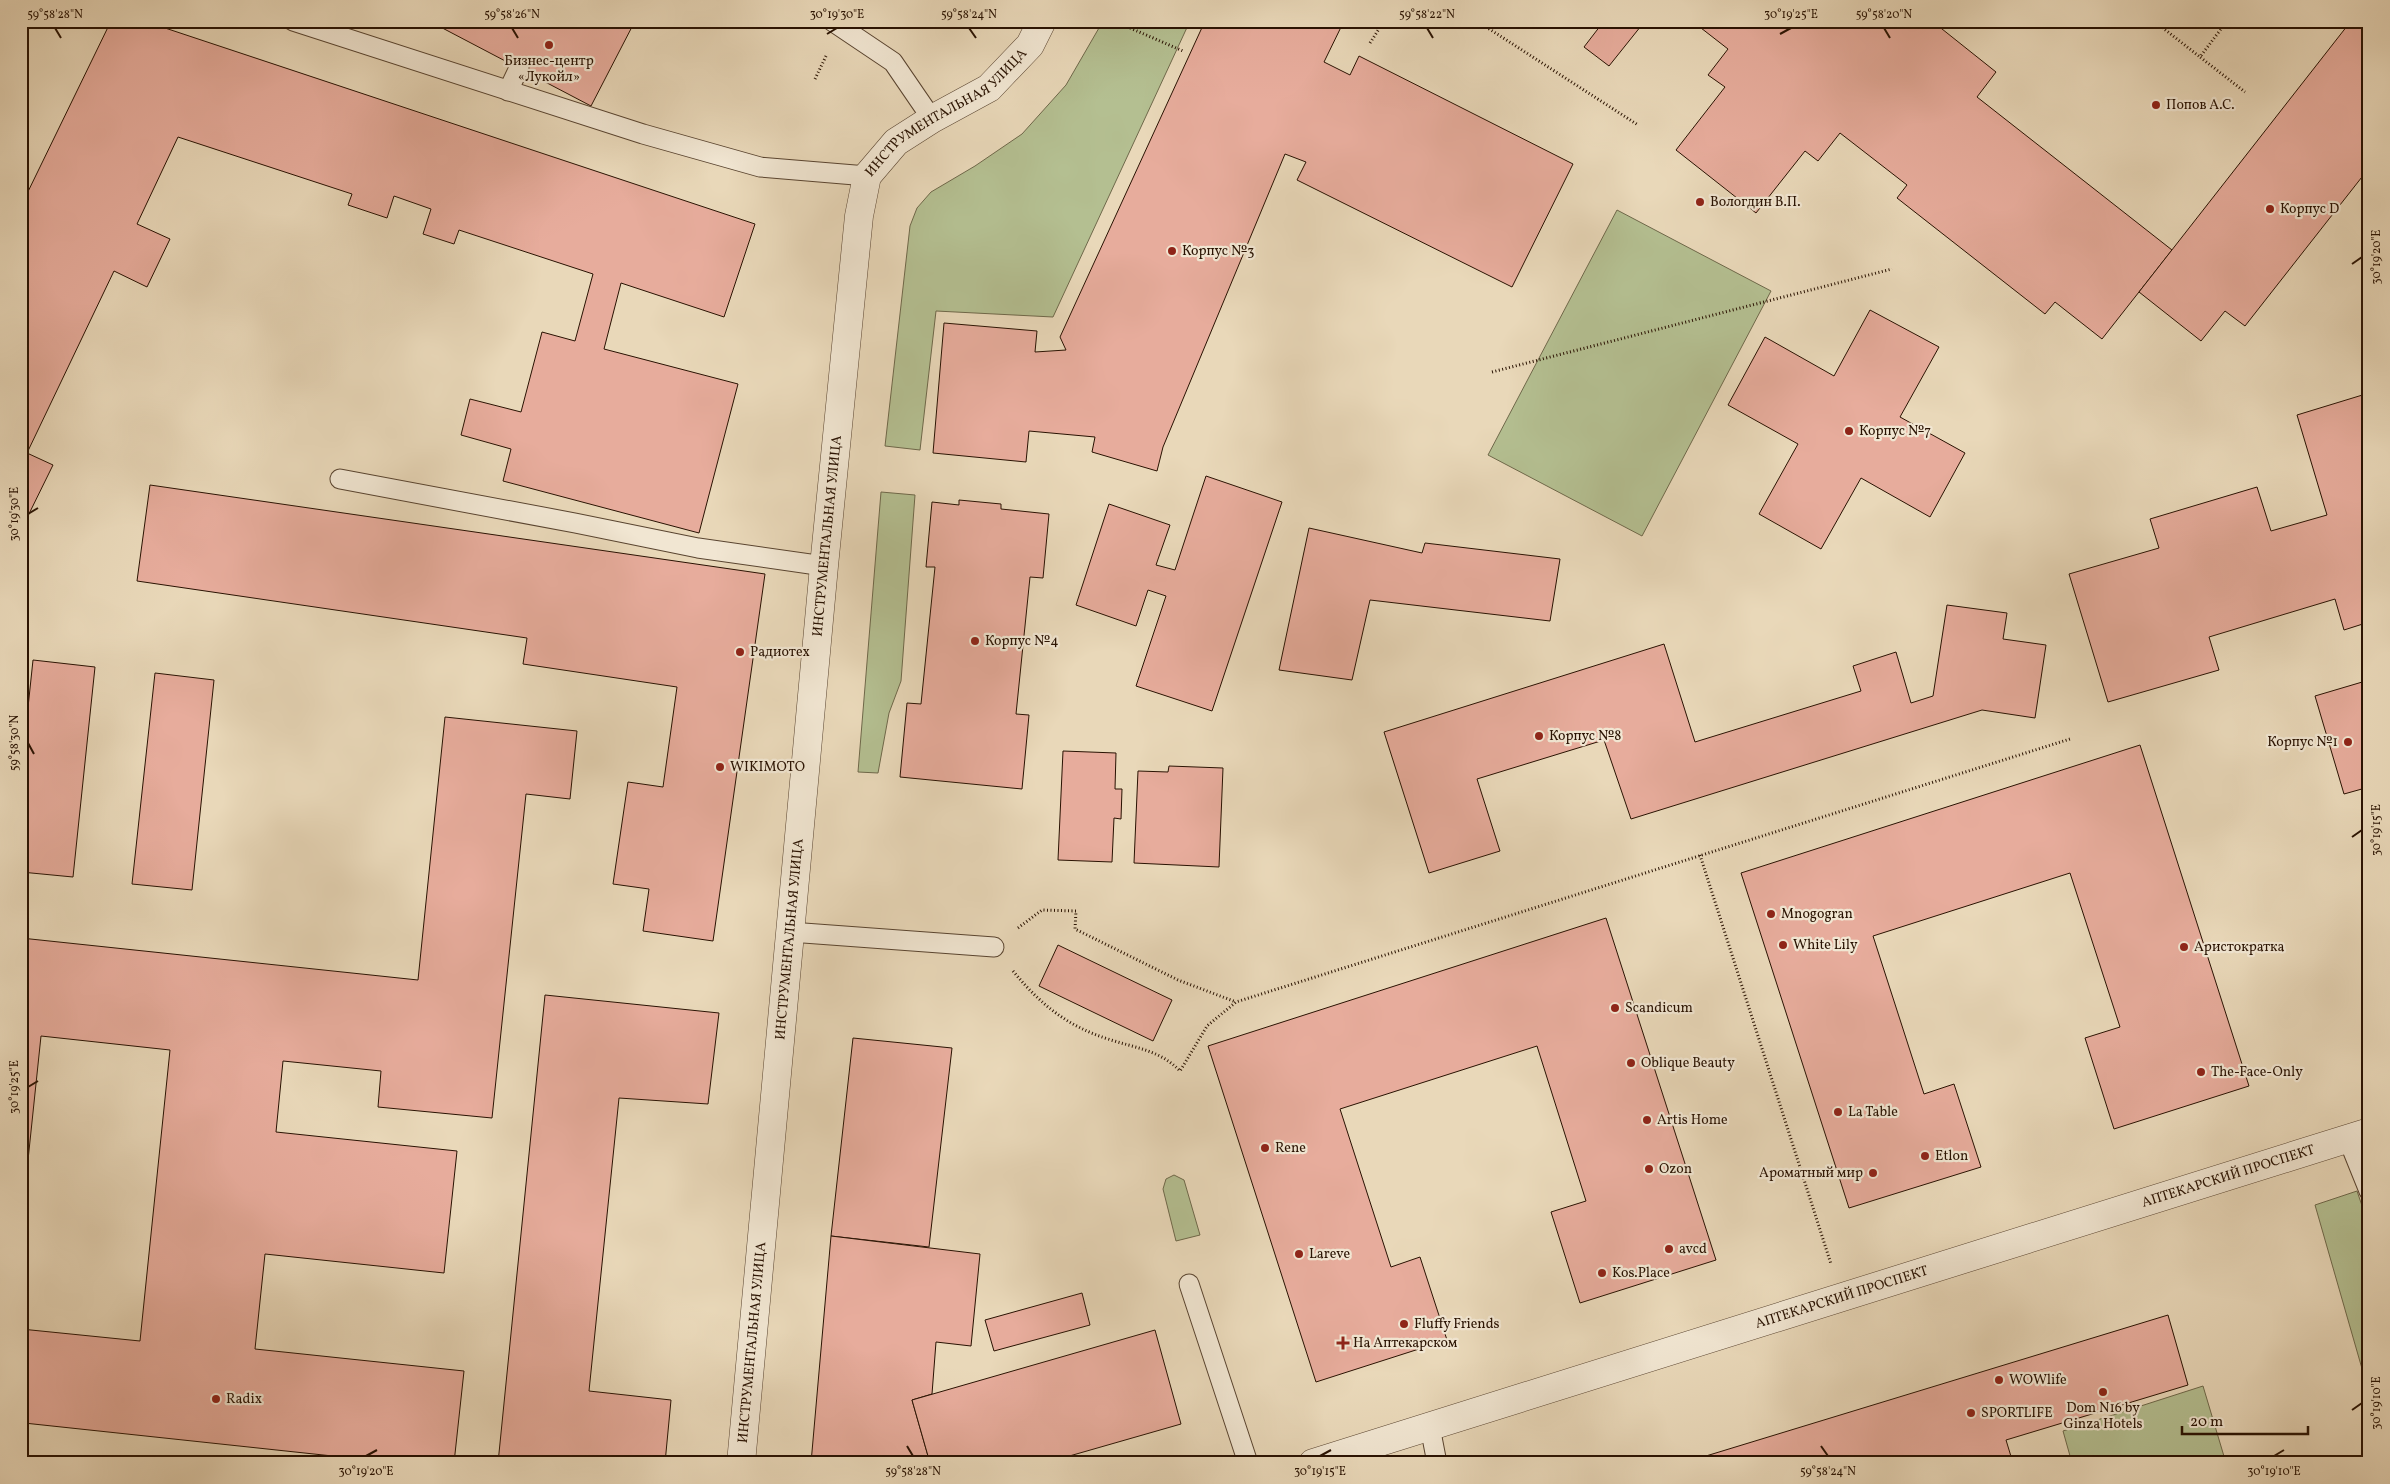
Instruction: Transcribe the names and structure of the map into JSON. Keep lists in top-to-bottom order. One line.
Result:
{"streets":{"street":["ИНСТРУМЕНТАЛЬНАЯ УЛИЦА","АПТЕКАРСКИЙ ПРОСПЕКТ"]},"places":{"other":["Бизнес-центр «Лукойл»","Попов А.С.","Вологдин В.П.","Корпус D","Корпус №3","Корпус №7","Корпус №4","Радиотех","Корпус №8","Корпус №1","WIKIMOTO","Mnogogran","White Lily","Аристократка","Scandicum","Oblique Beauty","The-Face-Only","La Table","Artis Home","Rene","Etlon","Ozon","Ароматный мир","avcd","Lareve","Kos.Place","Fluffy Friends","WOWlife","Dom N16 by Ginza Hotels","Radix","SPORTLIFE"],"health":["На Аптекарском"]},"scale_bar":"20 m","coordinates":["59°58'28\"N","59°58'26\"N","30°19'30\"E","59°58'24\"N","59°58'22\"N","30°19'25\"E","59°58'20\"N","30°19'20\"E","59°58'30\"N","30°19'15\"E","30°19'10\"E"]}
